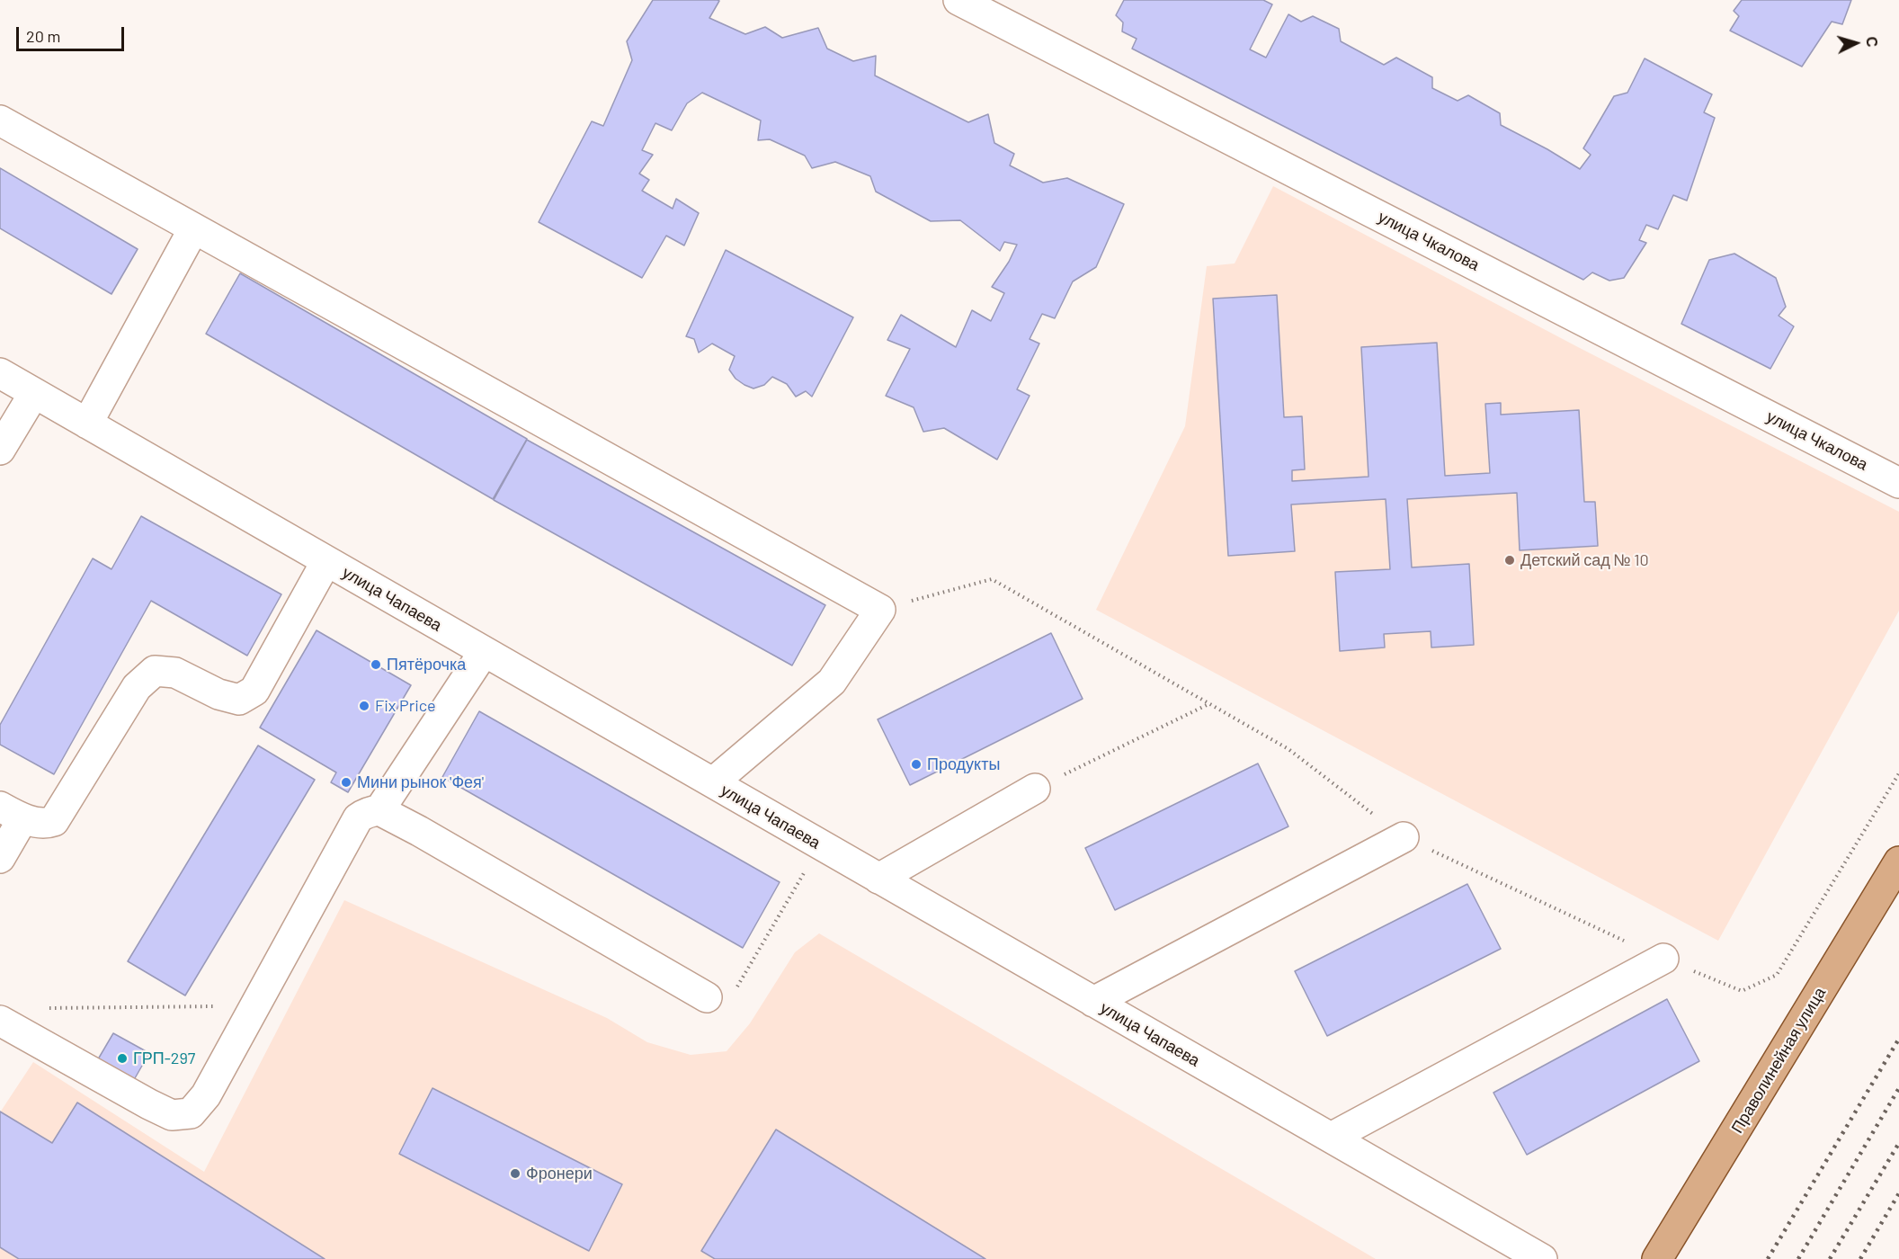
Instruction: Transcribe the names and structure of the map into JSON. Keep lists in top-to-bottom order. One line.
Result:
{"streets":{"main road":["Праволинейная улица"],"street":["улица Чкалова","улица Чапаева"]},"places":["Детский сад № 10","Пятёрочка","Fix Price","Продукты","Мини рынок 'Фея'","ГРП-297","Фронери"],"scale_bar":"20 m","north":"right"}
